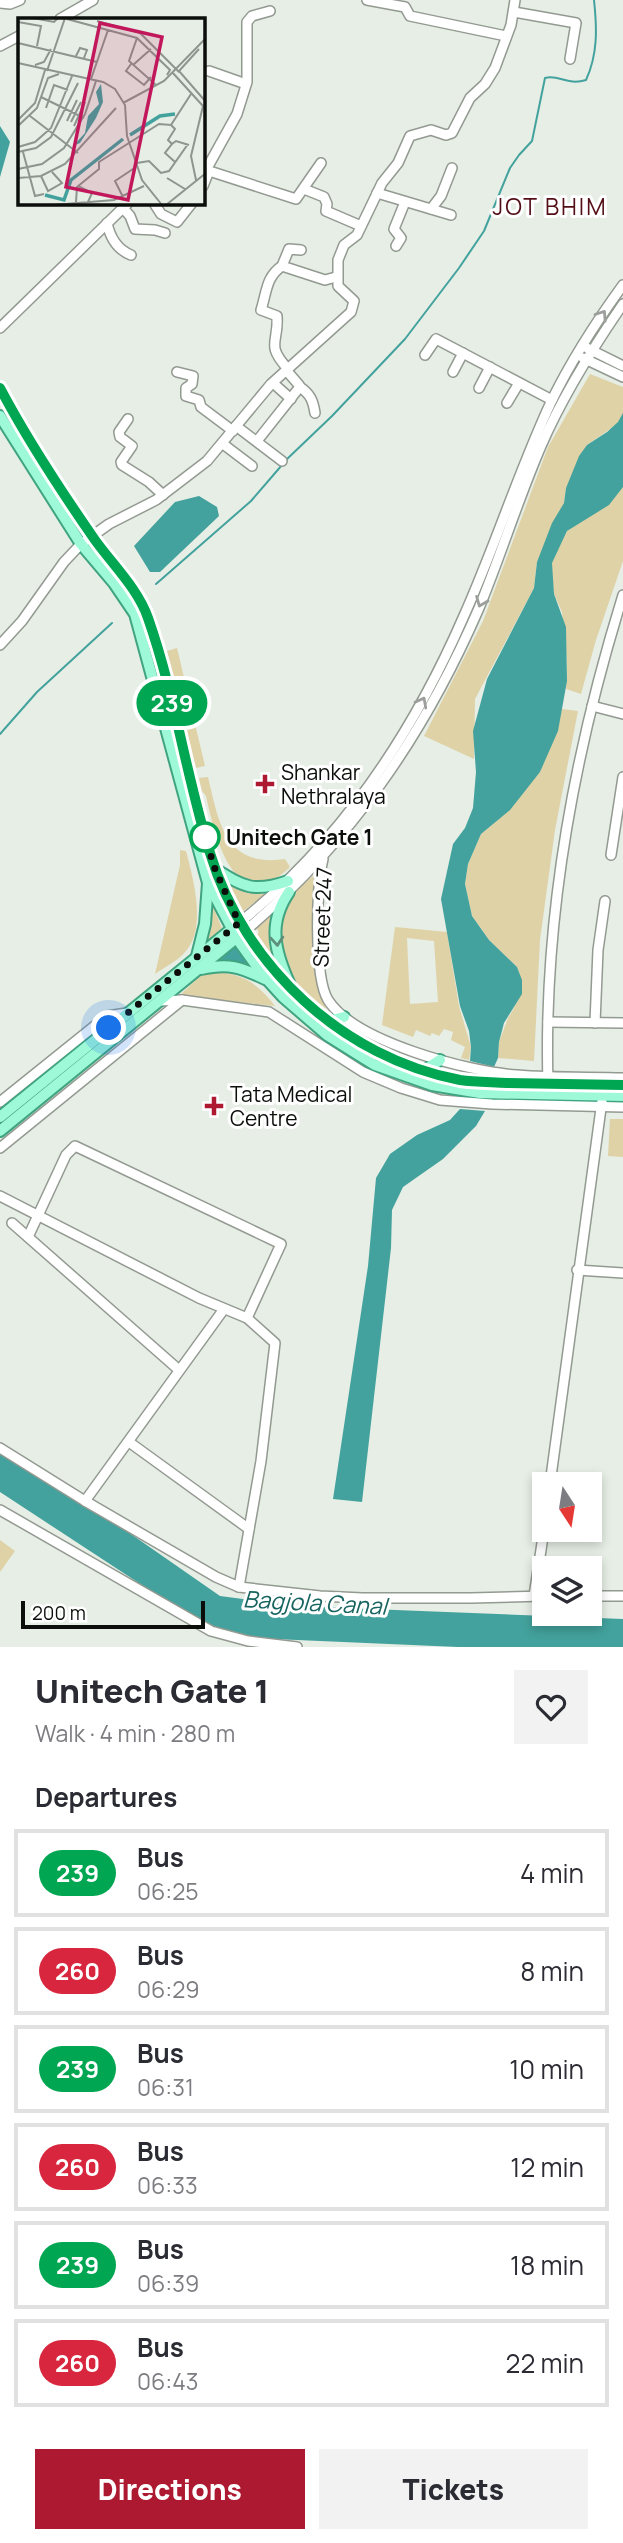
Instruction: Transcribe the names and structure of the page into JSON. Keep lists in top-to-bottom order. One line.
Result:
{"streets":{"street":["Street 247"]},"districts":["JOT BHIM"],"water":["Bagjola Canal"],"places":{"health":["Shankar Nethralaya","Tata Medical Centre"],"other":["Unitech Gate 1"]},"lines":["bus line 239"],"scale_bar":"200 m","north":"bottom","page":{"on_map":"239","scale":"200 m","heading":[["Unitech Gate 1","Walk · 4 min · 280 m"],"Departures"],"list":[{"mark":"239","name":"Bus","note":"06:25","value":"4 min"},{"mark":"260","name":"Bus","note":"06:29","value":"8 min"},{"mark":"239","name":"Bus","note":"06:31","value":"10 min"},{"mark":"260","name":"Bus","note":"06:33","value":"12 min"},{"mark":"239","name":"Bus","note":"06:39","value":"18 min"},{"mark":"260","name":"Bus","note":"06:43","value":"22 min"}],"buttons":["Directions","Tickets"]}}
